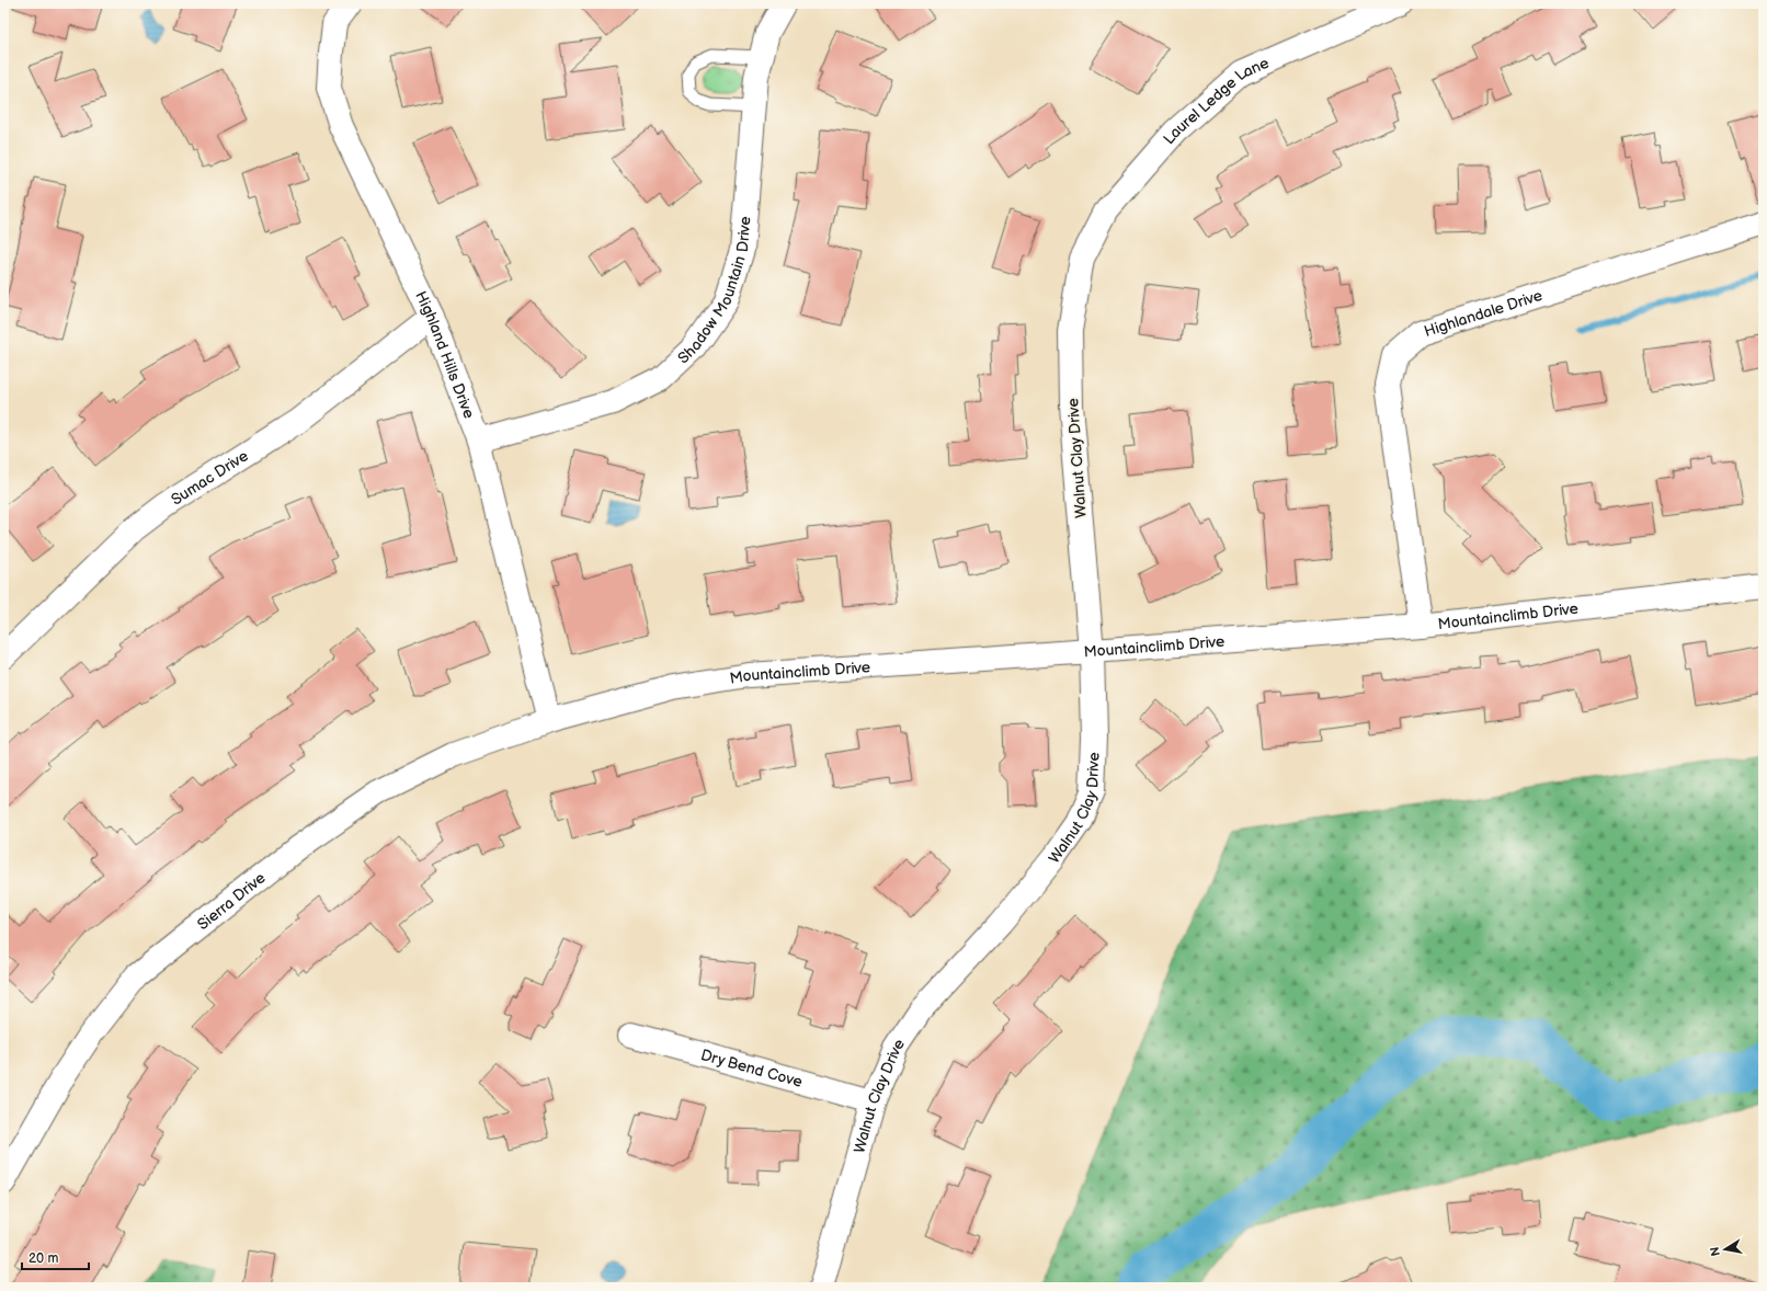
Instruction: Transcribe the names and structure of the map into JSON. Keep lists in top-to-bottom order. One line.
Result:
{"streets":{"street":["Laurel Ledge Lane","Shadow Mountain Drive","Highlandale Drive","Highland Hills Drive","Walnut Clay Drive","Sumac Drive","Mountainclimb Drive","Sierra Drive","Dry Bend Cove"]},"crossings":[["Laurel Ledge Lane","Walnut Clay Drive"],["Shadow Mountain Drive","Highland Hills Drive"],["Highlandale Drive","Mountainclimb Drive"],["Highland Hills Drive","Sumac Drive"],["Highland Hills Drive","Mountainclimb Drive"],["Highland Hills Drive","Sierra Drive"],["Walnut Clay Drive","Mountainclimb Drive"],["Walnut Clay Drive","Dry Bend Cove"],["Mountainclimb Drive","Sierra Drive"]],"scale_bar":"20 m","north":"left"}
